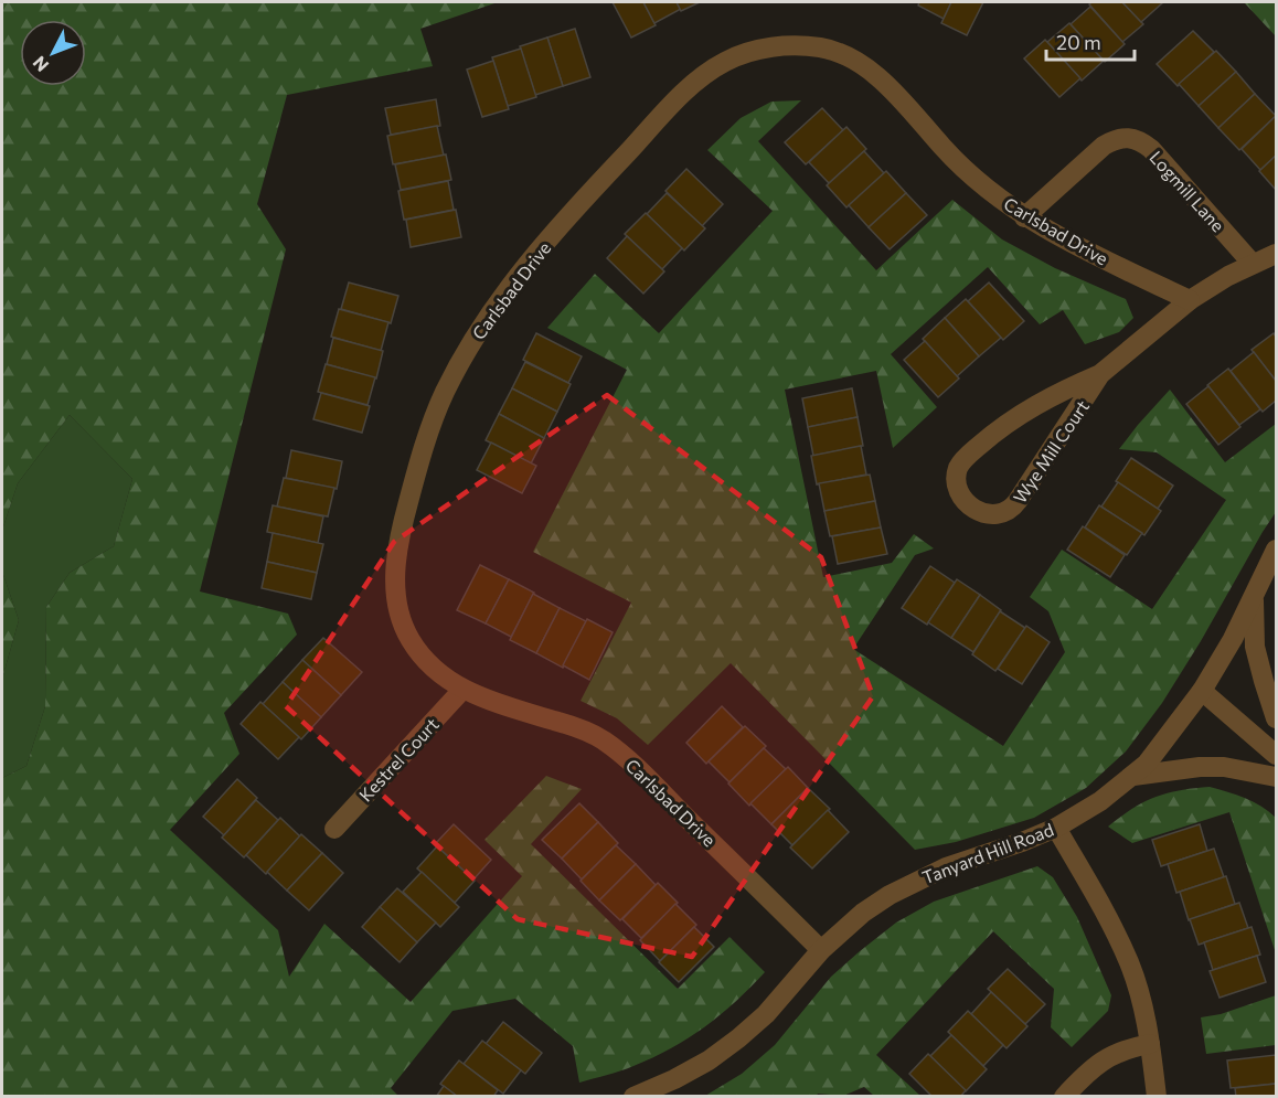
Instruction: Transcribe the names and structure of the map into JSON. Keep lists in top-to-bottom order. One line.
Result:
{"streets":{"street":["Logmill Lane","Carlsbad Drive","Wye Mill Court","Kestrel Court","Tanyard Hill Road"]},"crossings":[["Logmill Lane","Carlsbad Drive"],["Logmill Lane","Wye Mill Court"],["Carlsbad Drive","Wye Mill Court"],["Carlsbad Drive","Kestrel Court"],["Carlsbad Drive","Tanyard Hill Road"]],"scale_bar":"20 m","north":"bottom left"}
